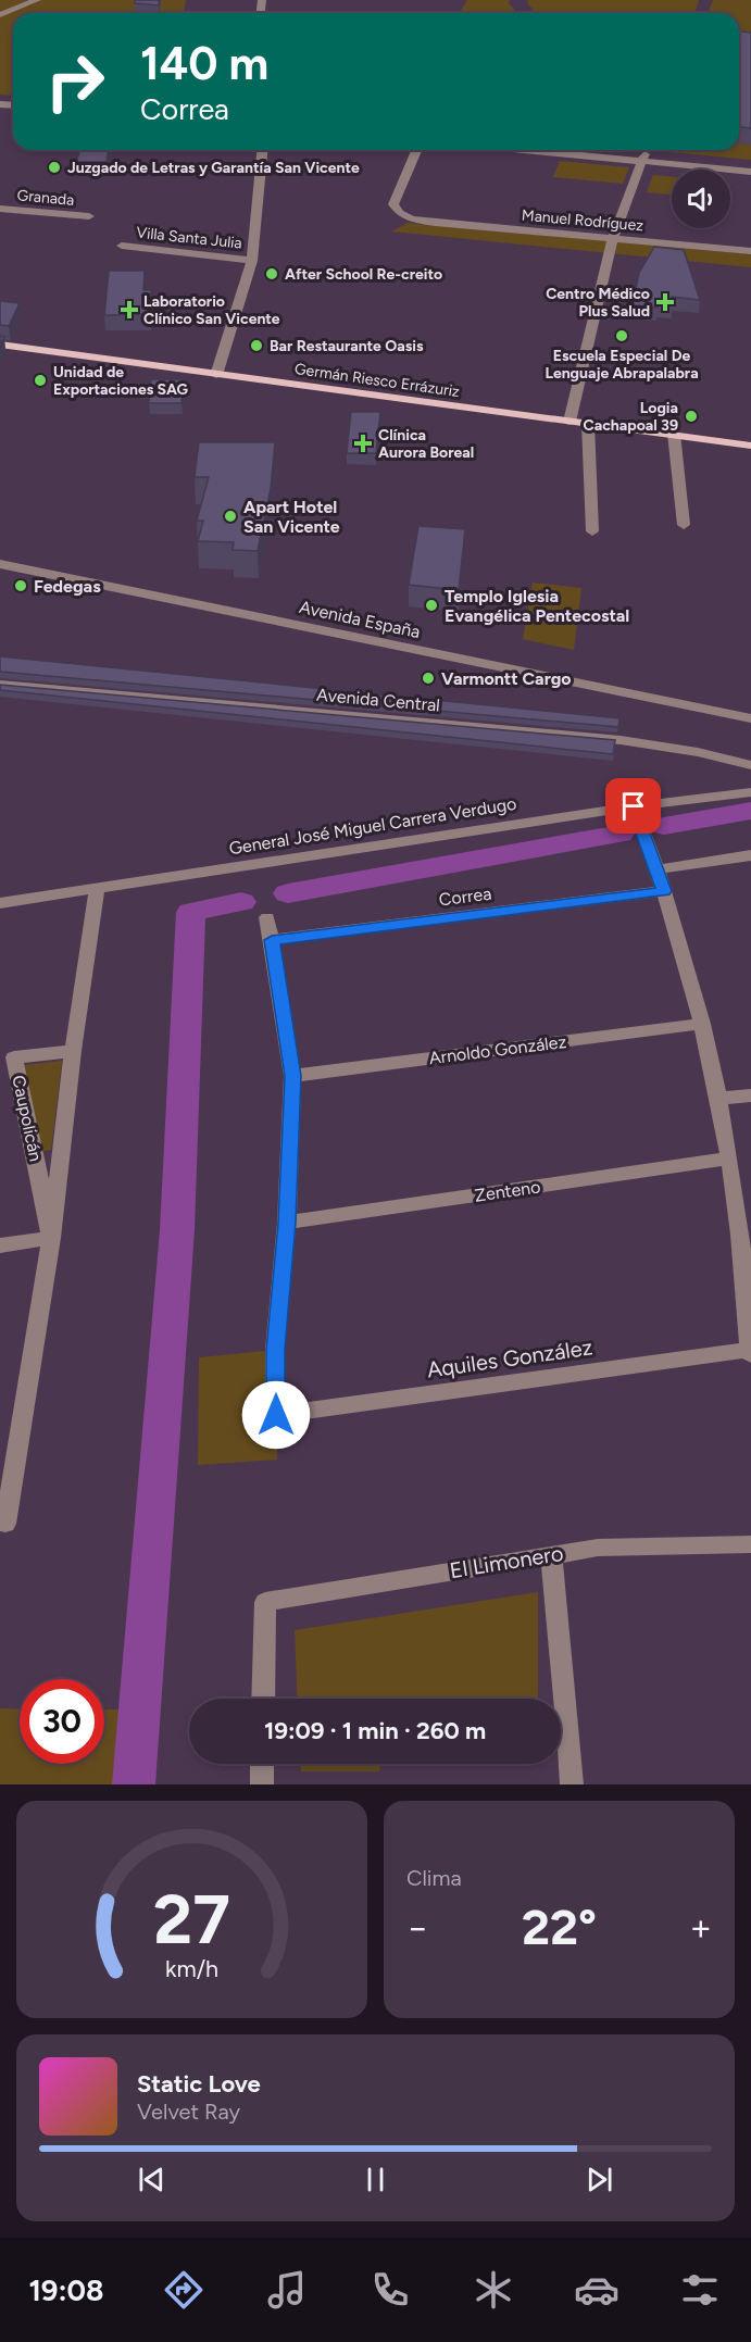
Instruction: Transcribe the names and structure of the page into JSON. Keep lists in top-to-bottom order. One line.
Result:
{"streets":{"main road":["Germán Riesco Errázuriz"],"street":["Granada","Manuel Rodríguez","Villa Santa Julia","Avenida España","Avenida Central","General José Miguel Carrera Verdugo","Correa","Arnoldo González","Caupolicán","Zenteno","Aquiles González","El Limonero"]},"crossings":[["General José Miguel Carrera Verdugo","Caupolicán"],["Zenteno","Aquiles González"]],"places":{"other":["Juzgado de Letras y Garantía San Vicente","After School Re-creito","Escuela Especial De Lenguaje Abrapalabra","Bar Restaurante Oasis","Unidad de Exportaciones SAG","Logia Cachapoal 39","Apart Hotel San Vicente","Fedegas","Templo Iglesia Evangélica Pentecostal","Varmontt Cargo"],"health":["Centro Médico Plus Salud","Laboratorio Clínico San Vicente","Clínica Aurora Boreal"]},"page":{"turn":["140 m","Correa"],"limit":"30","trip":"19:09 · 1 min · 260 m","tile":"Clima","heat":["−","22°","+"],"song":["Static Love","Velvet Ray"],"tabs":"19:08","gauge":["27","km/h"]}}
